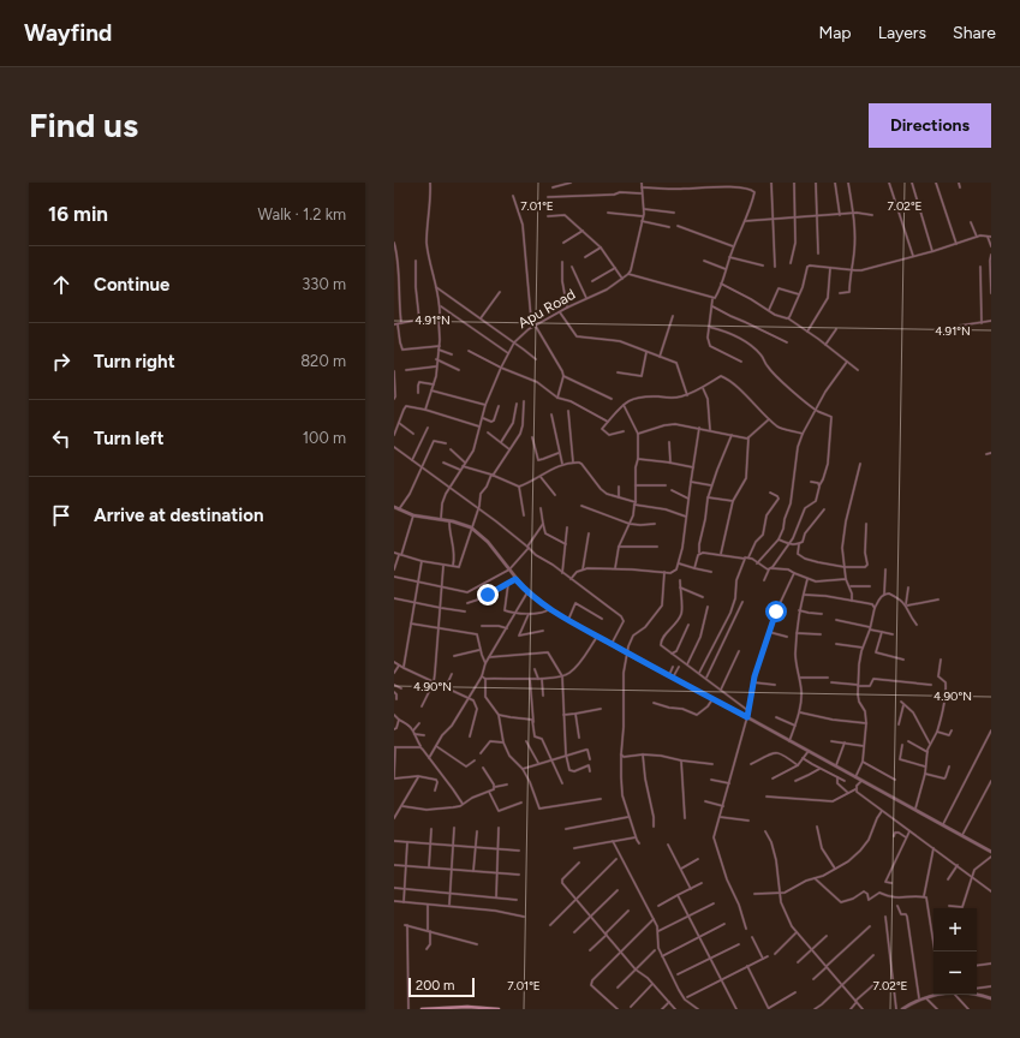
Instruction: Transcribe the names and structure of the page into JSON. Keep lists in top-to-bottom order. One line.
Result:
{"streets":{"street":["Apu Road"]},"scale_bar":"200 m","page":{"header":"Wayfind","nav":["Map","Layers","Share"],"buttons":"Directions","title":"Find us","heading":["16 min","Walk · 1.2 km"],"list":[["Continue","330 m"],["Turn right","820 m"],["Turn left","100 m"],"Arrive at destination"],"map_buttons":["+","−"],"scale":"200 m"},"coordinates":["7.01°E","7.02°E","4.91°N","4.90°N"]}
